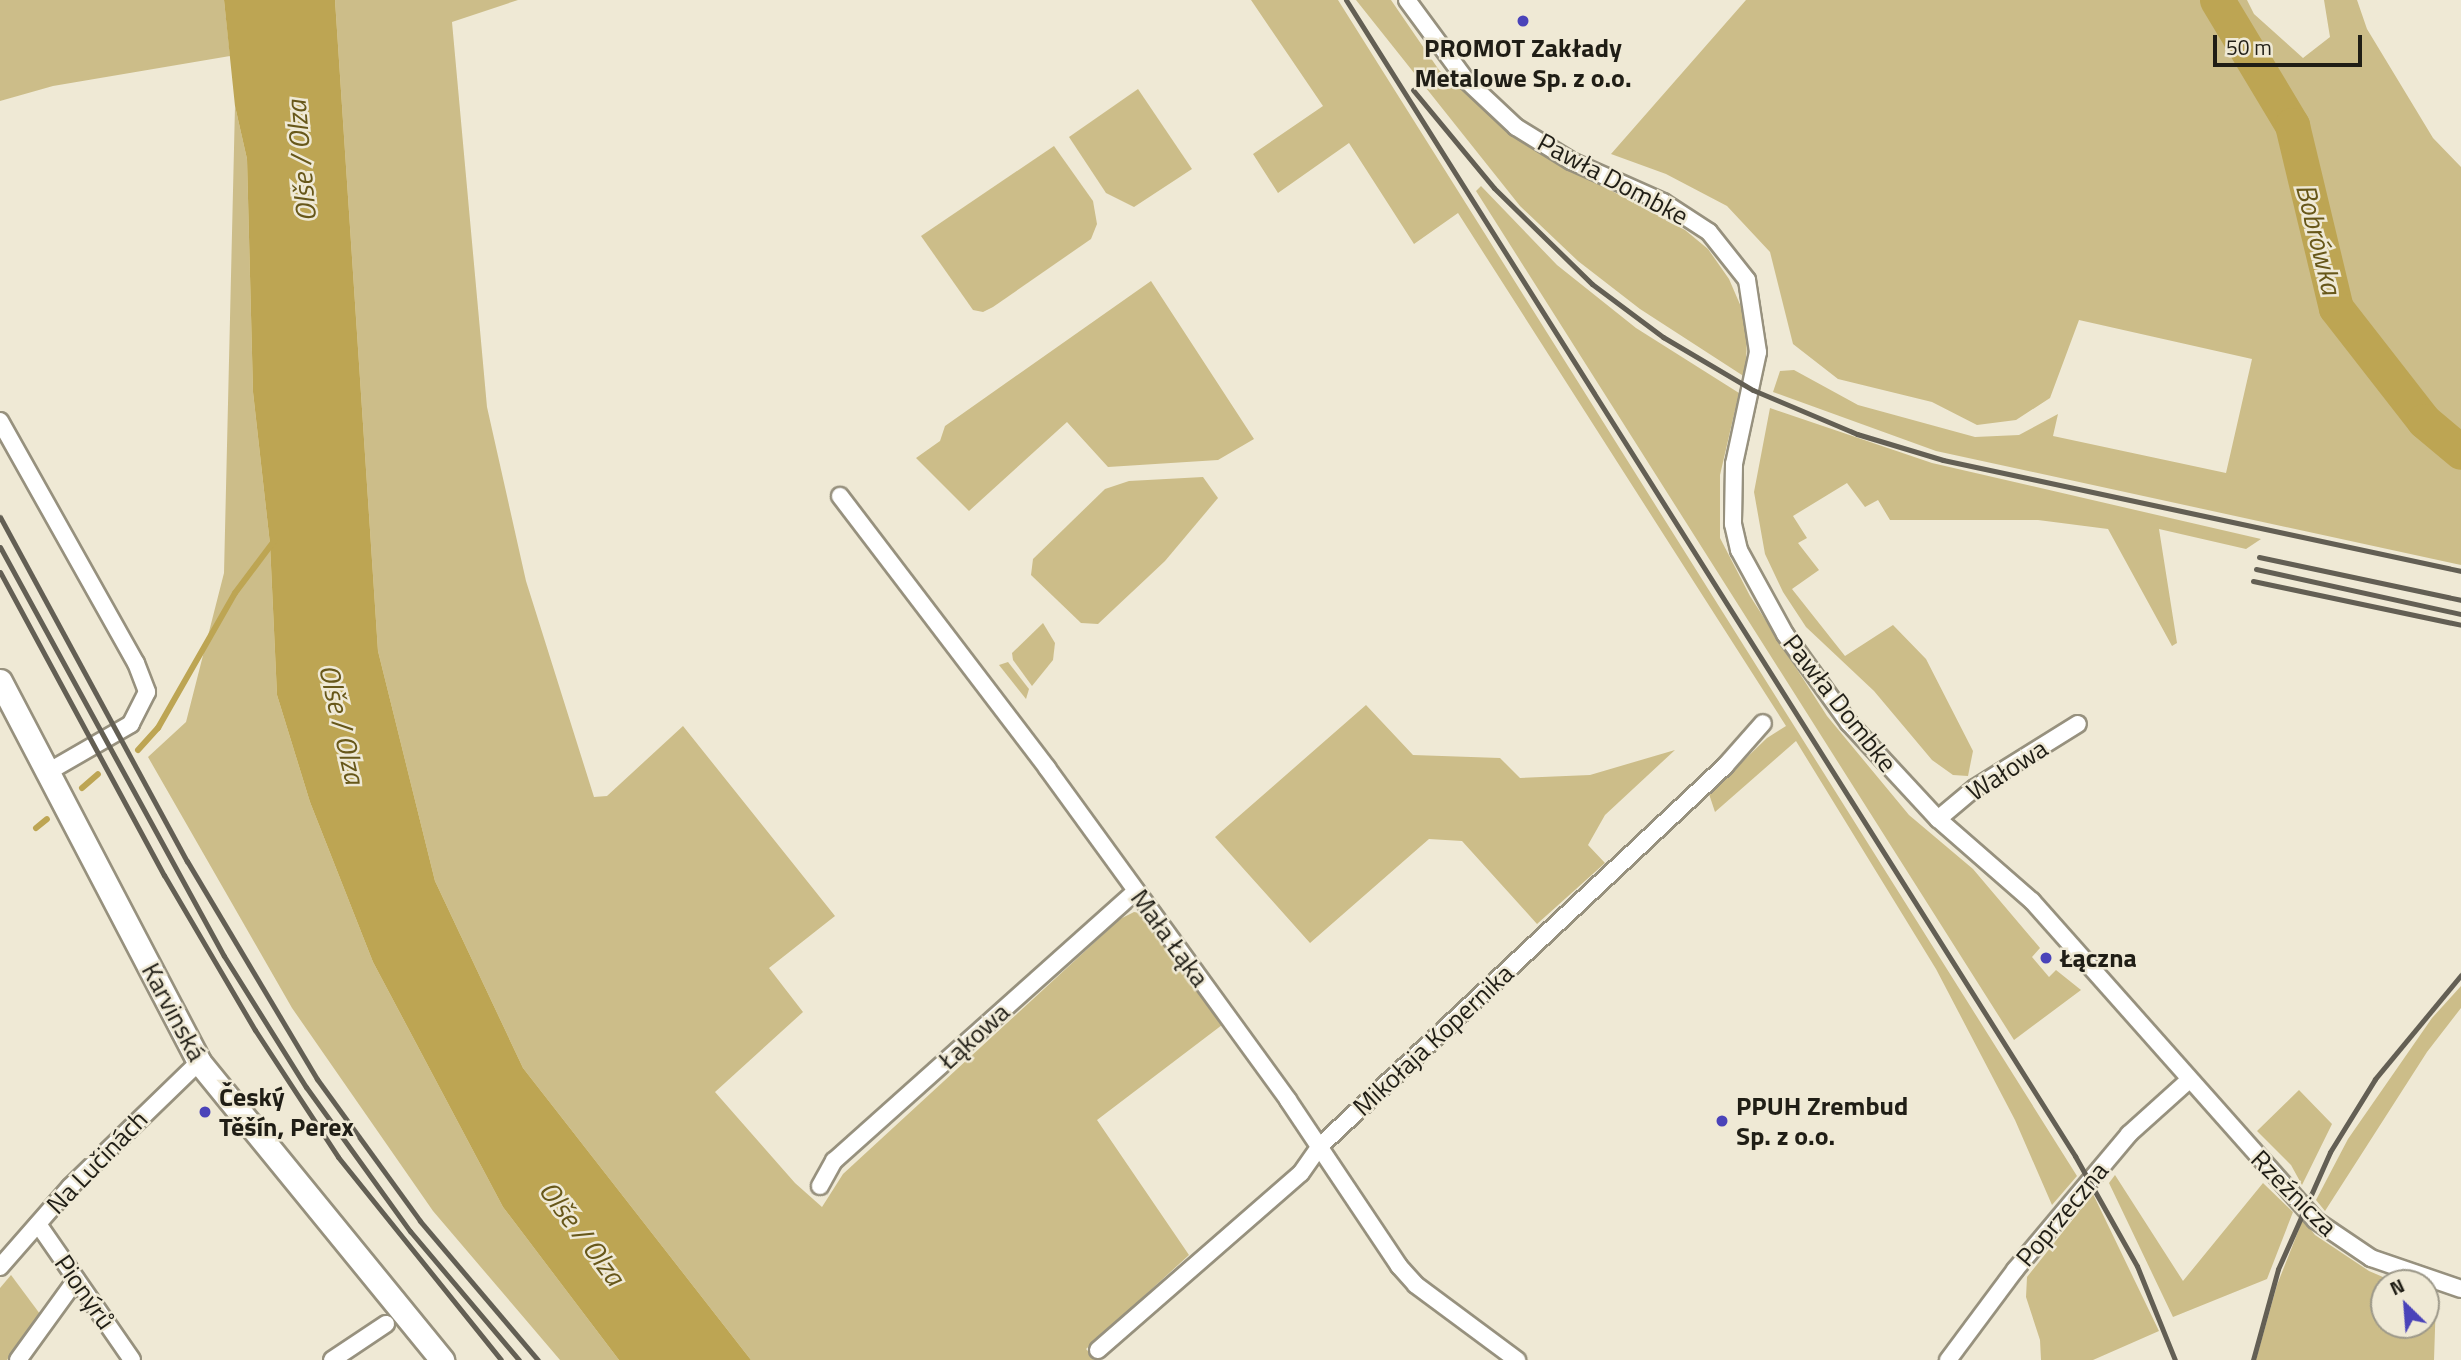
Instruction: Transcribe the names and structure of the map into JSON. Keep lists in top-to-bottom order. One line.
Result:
{"streets":{"main road":["Karvinská"],"street":["Pawła Dombke","Wałowa","Mała Łąka","Łąkowa","Mikołaja Kopernika","Na Lučinách","Rzeźnicza","Poprzeczna","Pionýrů"]},"crossings":[["Pawła Dombke","Wałowa"],["Mała Łąka","Łąkowa"],["Mała Łąka","Mikołaja Kopernika"],["Karvinská","Na Lučinách"],["Na Lučinách","Pionýrů"],["Rzeźnicza","Poprzeczna"]],"water":["Olše / Olza","Bobrówka"],"places":["PROMOT Zakłady Metalowe Sp. z o.o.","Łączna","Český Těšín, Perex","PPUH Zrembud Sp. z o.o."],"scale_bar":"50 m","north":"top left"}
